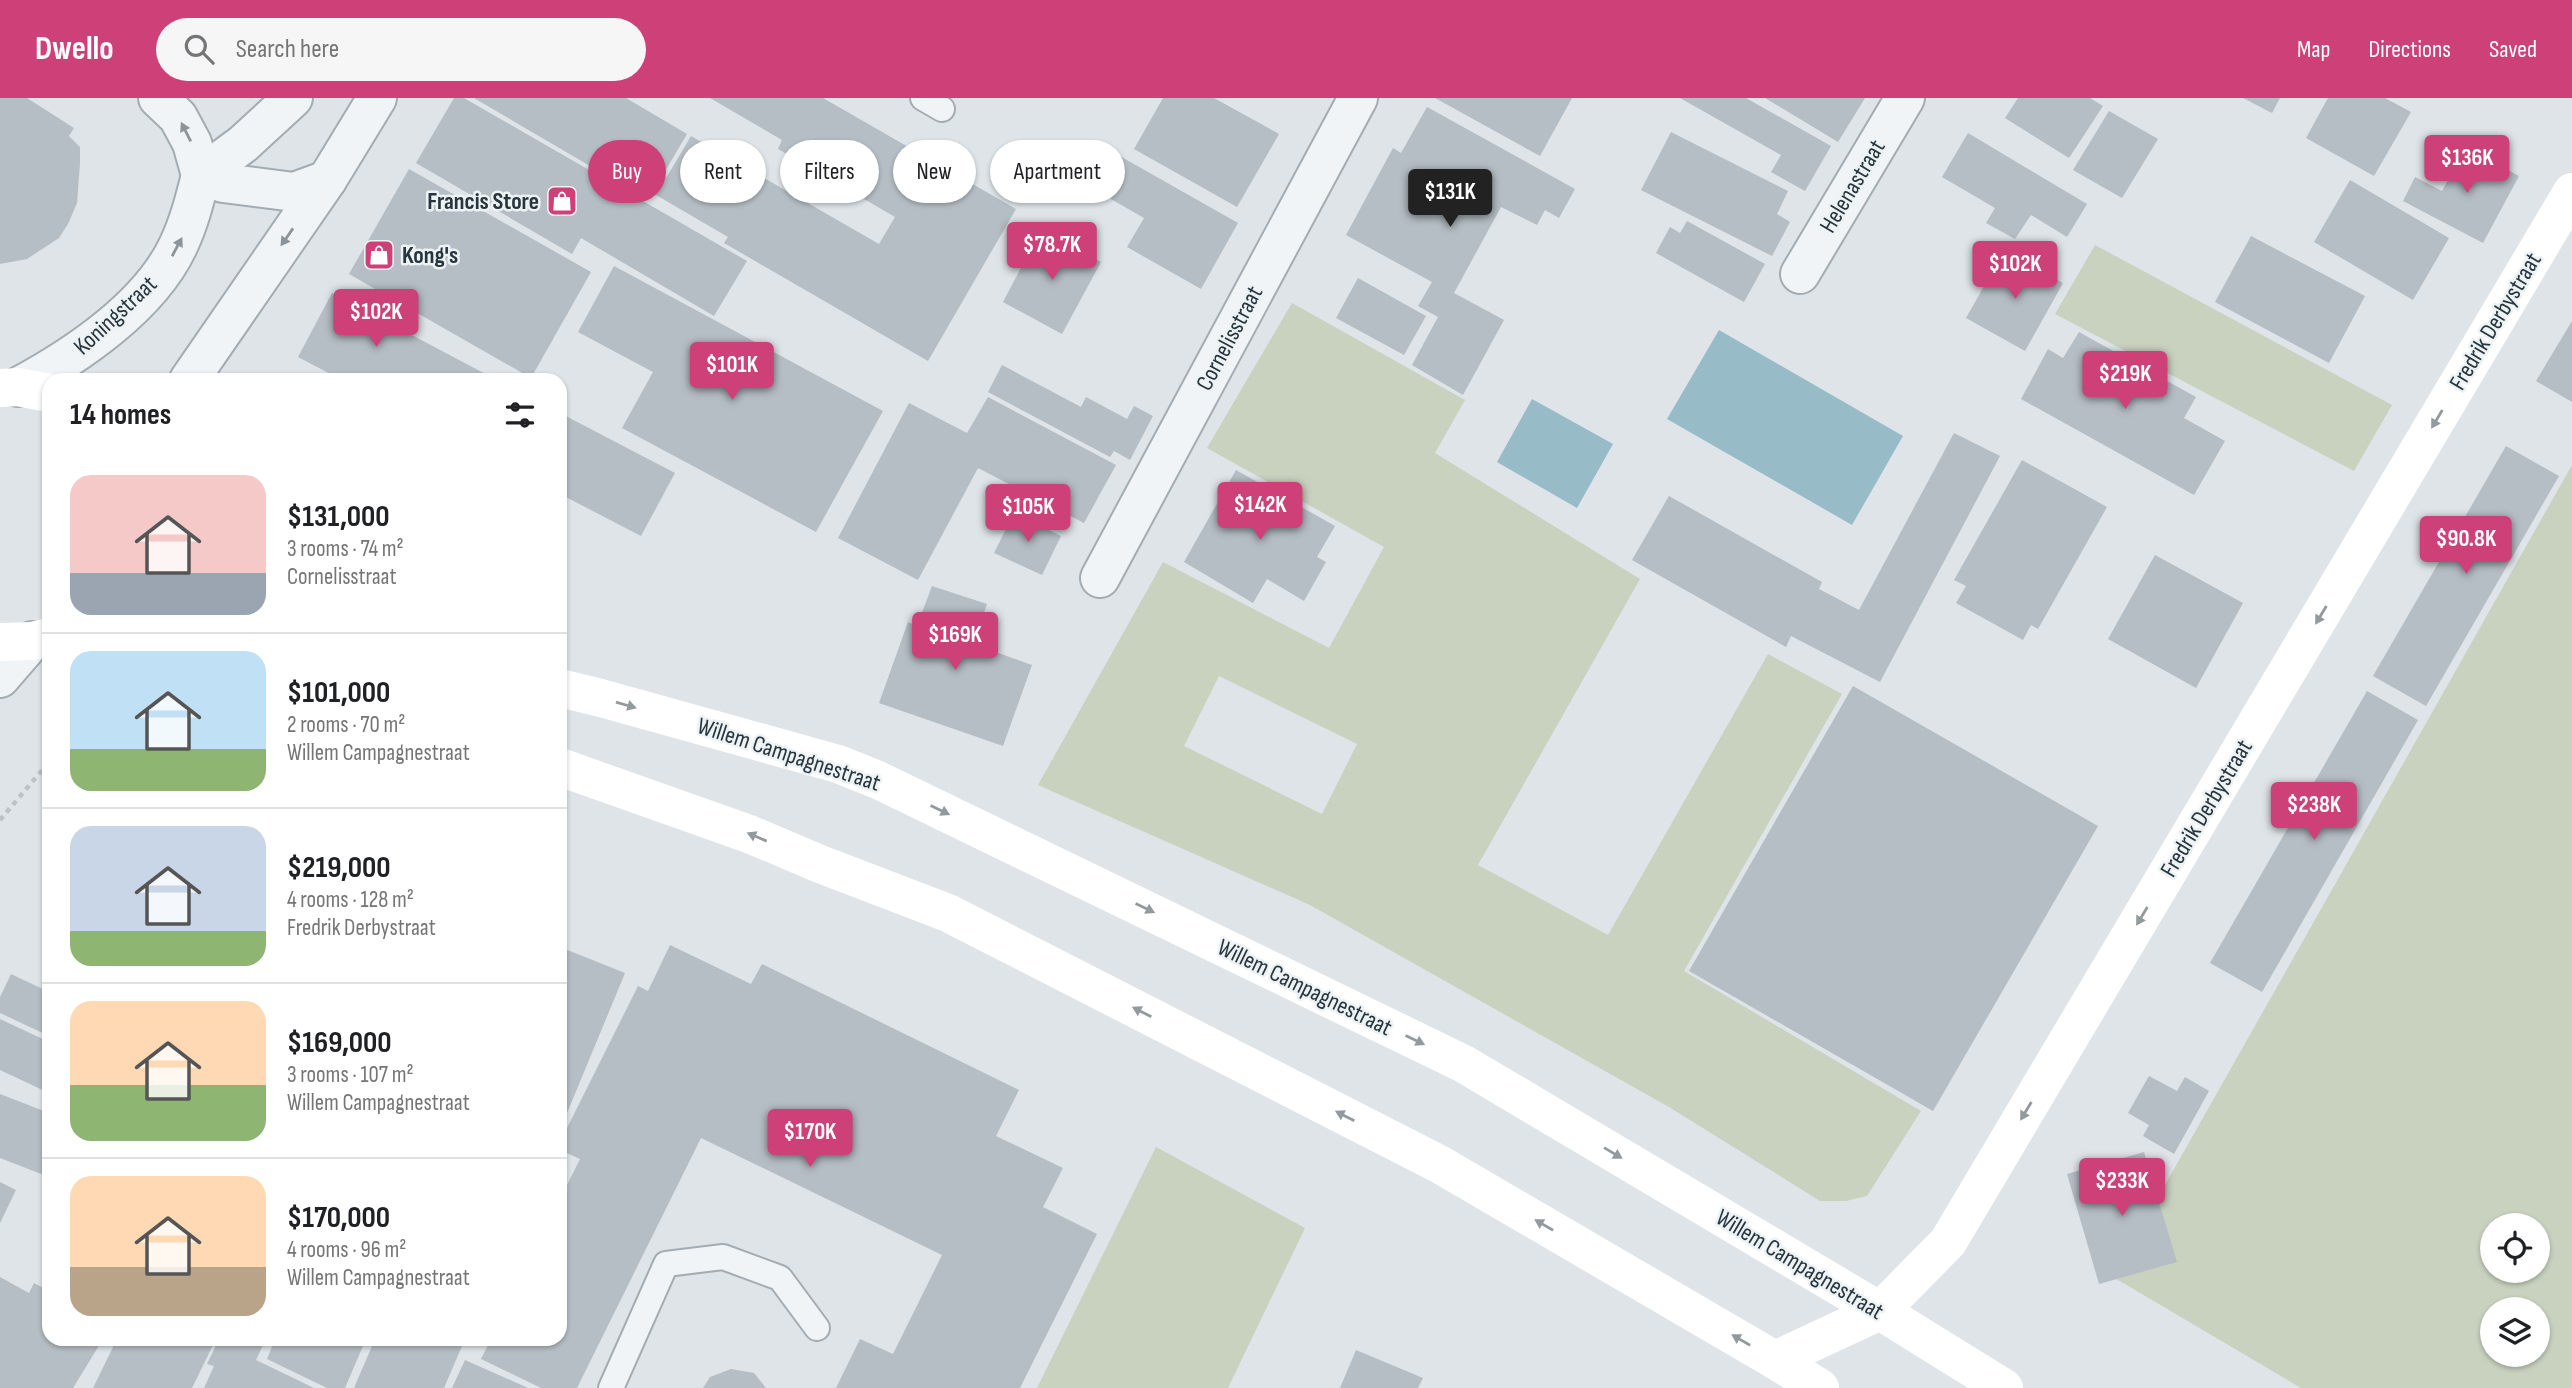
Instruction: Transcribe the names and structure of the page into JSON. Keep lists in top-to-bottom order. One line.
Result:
{"streets":{"main road":["Fredrik Derbystraat","Willem Campagnestraat"],"street":["Helenastraat","Koningstraat","Cornelisstraat"]},"crossings":[["Fredrik Derbystraat","Willem Campagnestraat"]],"one_way":["Fredrik Derbystraat"],"places":{"shop":["Francis Store","Kong's"]},"page":{"header":"Dwello","search":"Search here","nav":["Map","Directions","Saved"],"price":["$136K","$131K","$78.7K","$102K","$102K","$101K","$219K","$142K","$105K","$90.8K","$169K","$238K","$170K","$233K"],"chip":["Buy","Rent","Filters","New","Apartment"],"heading":"14 homes","list":[{"name":"$131,000","note":"3 rooms · 74 m² · Cornelisstraat"},{"name":"$101,000","note":"2 rooms · 70 m² · Willem Campagnestraat"},{"name":"$219,000","note":"4 rooms · 128 m² · Fredrik Derbystraat"},{"name":"$169,000","note":"3 rooms · 107 m² · Willem Campagnestraat"},{"name":"$170,000","note":"4 rooms · 96 m² · Willem Campagnestraat"}]}}
